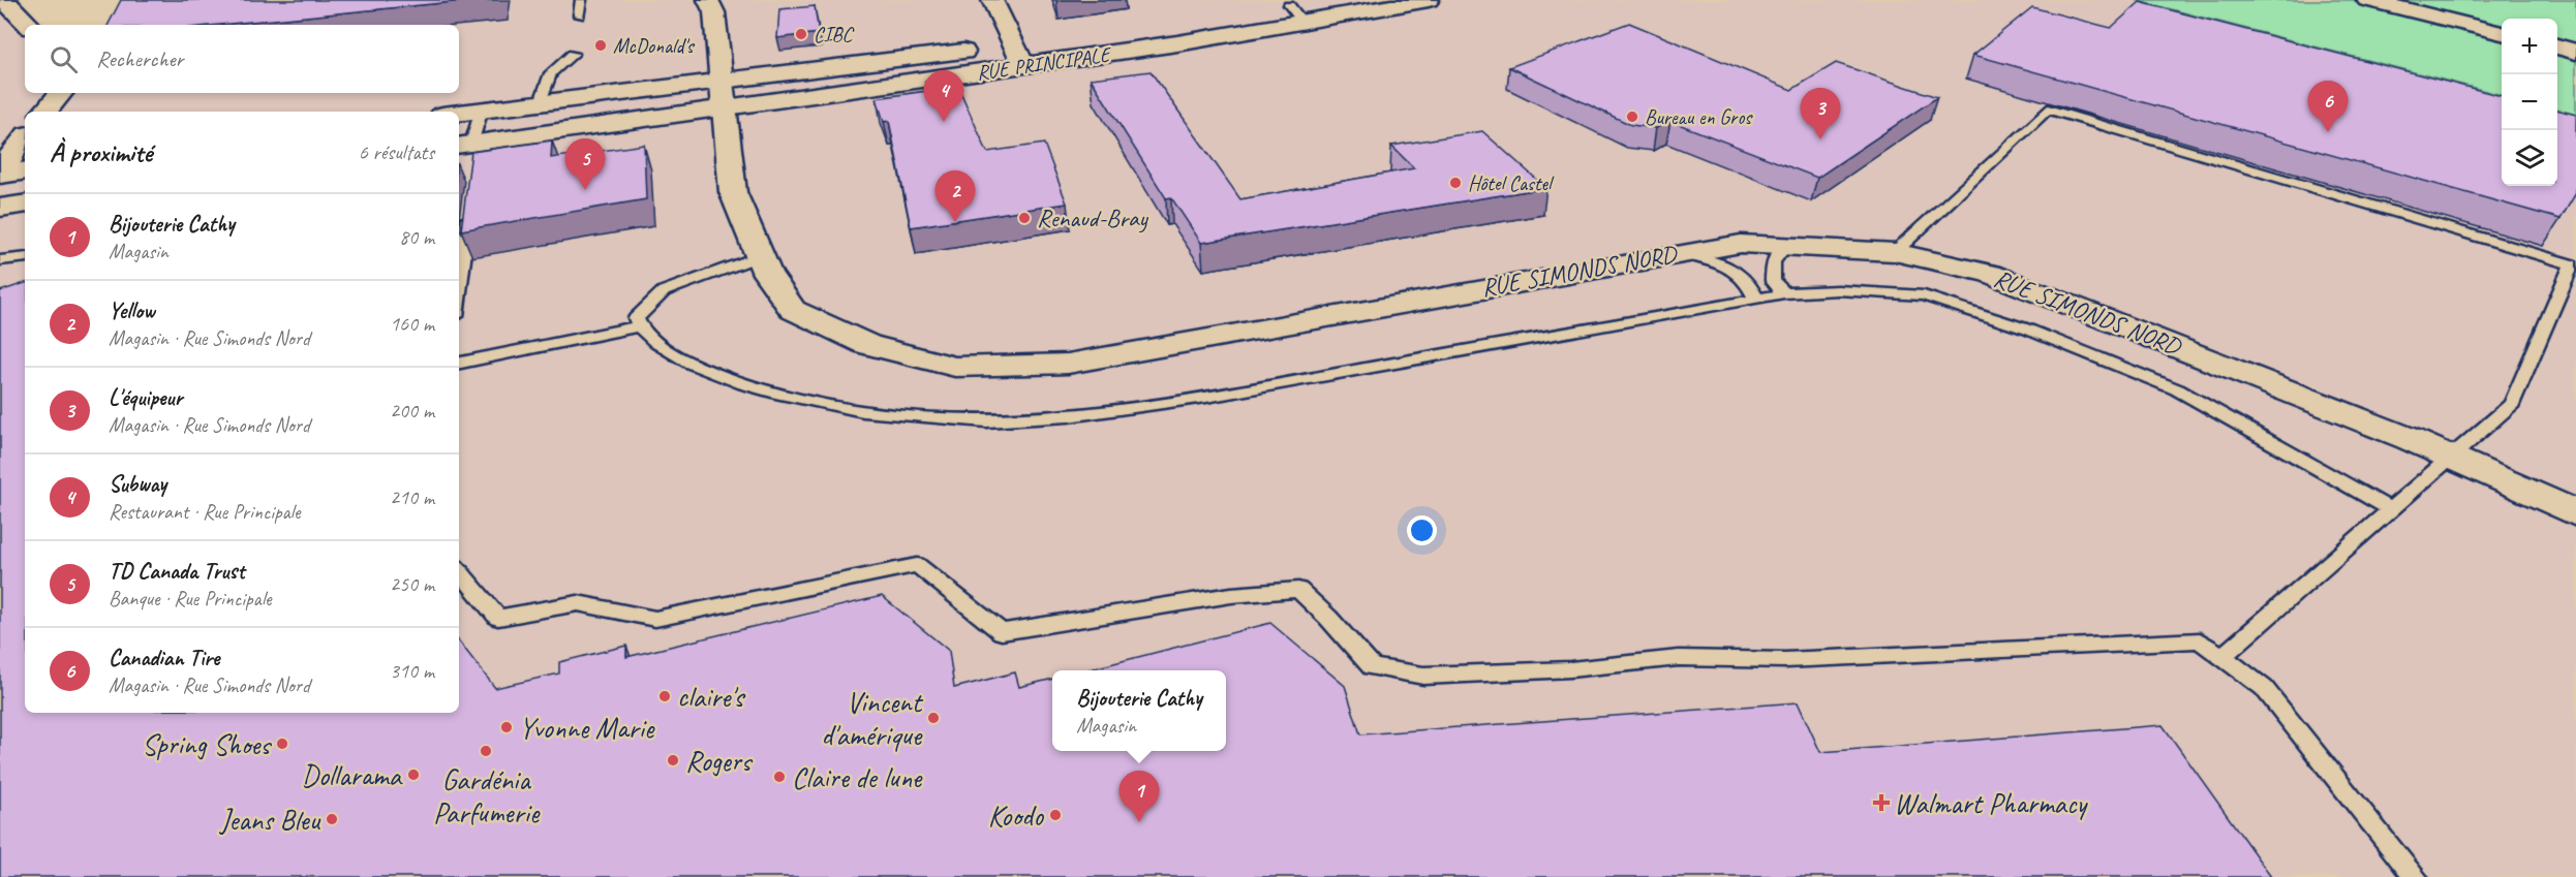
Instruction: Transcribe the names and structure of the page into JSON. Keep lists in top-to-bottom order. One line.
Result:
{"streets":{"street":["RUE PRINCIPALE","RUE SIMONDS NORD"]},"crossings":[["RUE PRINCIPALE","RUE SIMONDS NORD"]],"places":{"other":["CIBC","McDonald's","Bureau en Gros","Hôtel Castel","Renaud-Bray","claire's","Vincent d'amérique","Yvonne Marie","Spring Shoes","Gardénia Parfumerie","Rogers","Dollarama","Claire de lune","Koodo","Jeans Bleu"],"health":["Walmart Pharmacy"]},"page":{"map_buttons":["+","−"],"search":"Rechercher","pins":["4","6","3","5","2","1"],"heading":["À proximité","6 résultats"],"list":[{"mark":"1","name":"Bijouterie Cathy","note":"Magasin","value":"80 m"},{"mark":"2","name":"Yellow","note":"Magasin · Rue Simonds Nord","value":"160 m"},{"mark":"3","name":"L'équipeur","note":"Magasin · Rue Simonds Nord","value":"200 m"},{"mark":"4","name":"Subway","note":"Restaurant · Rue Principale","value":"210 m"},{"mark":"5","name":"TD Canada Trust","note":"Banque · Rue Principale","value":"250 m"},{"mark":"6","name":"Canadian Tire","note":"Magasin · Rue Simonds Nord","value":"310 m"}],"popup":["Bijouterie Cathy","Magasin"]}}
